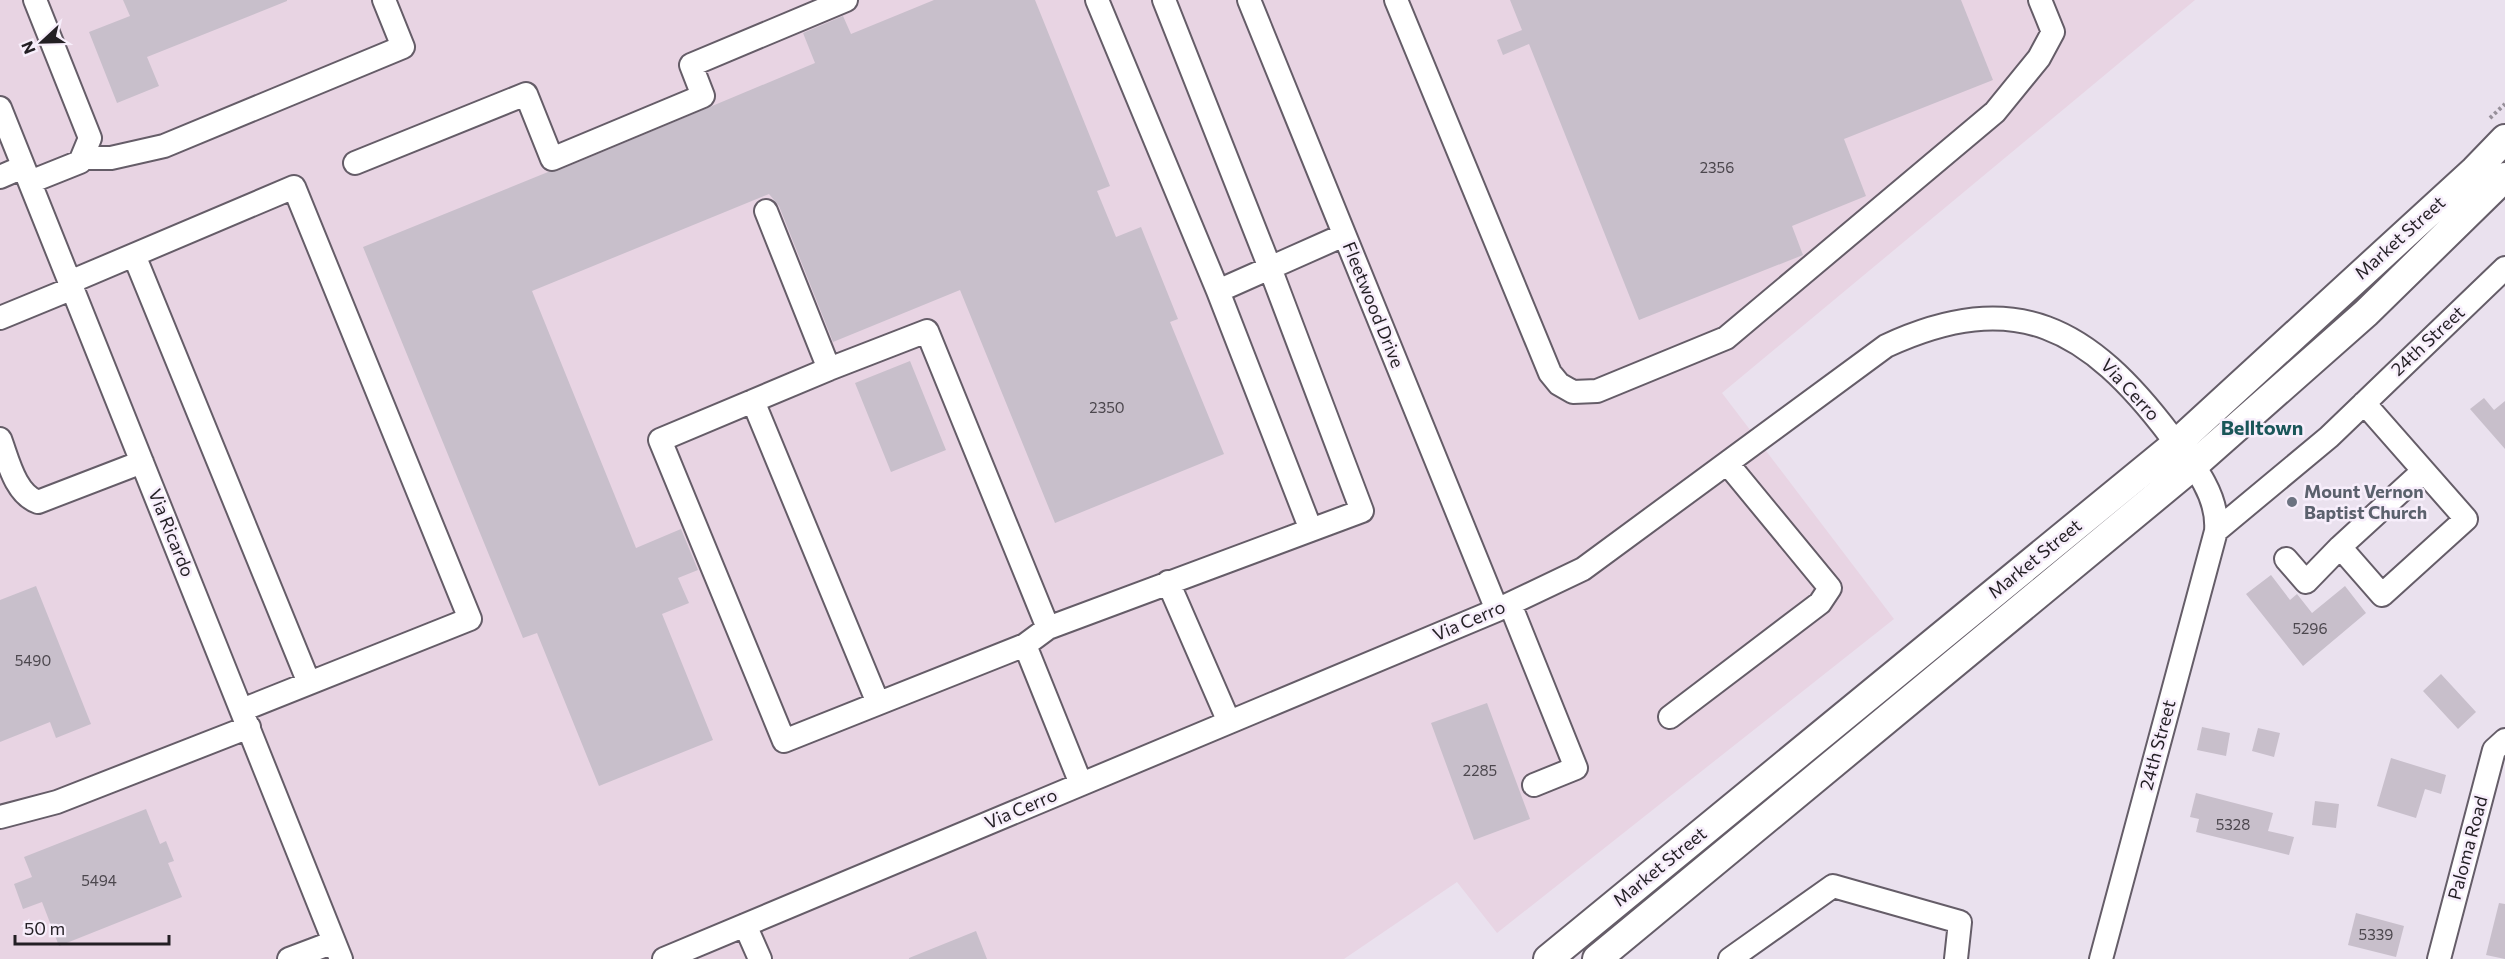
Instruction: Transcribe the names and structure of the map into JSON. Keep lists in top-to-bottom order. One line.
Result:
{"streets":{"main road":["Market Street"],"street":["Fleetwood Drive","24th Street","Via Cerro","Via Ricardo","Paloma Road"]},"crossings":[["Market Street","24th Street"],["Market Street","Via Cerro"],["Fleetwood Drive","Via Cerro"],["24th Street","Via Cerro"]],"districts":["Belltown"],"places":["Mount Vernon Baptist Church"],"house_numbers":["2356","2350","5296","5490","2285","5328","5494","5339"],"scale_bar":"50 m","north":"left"}
